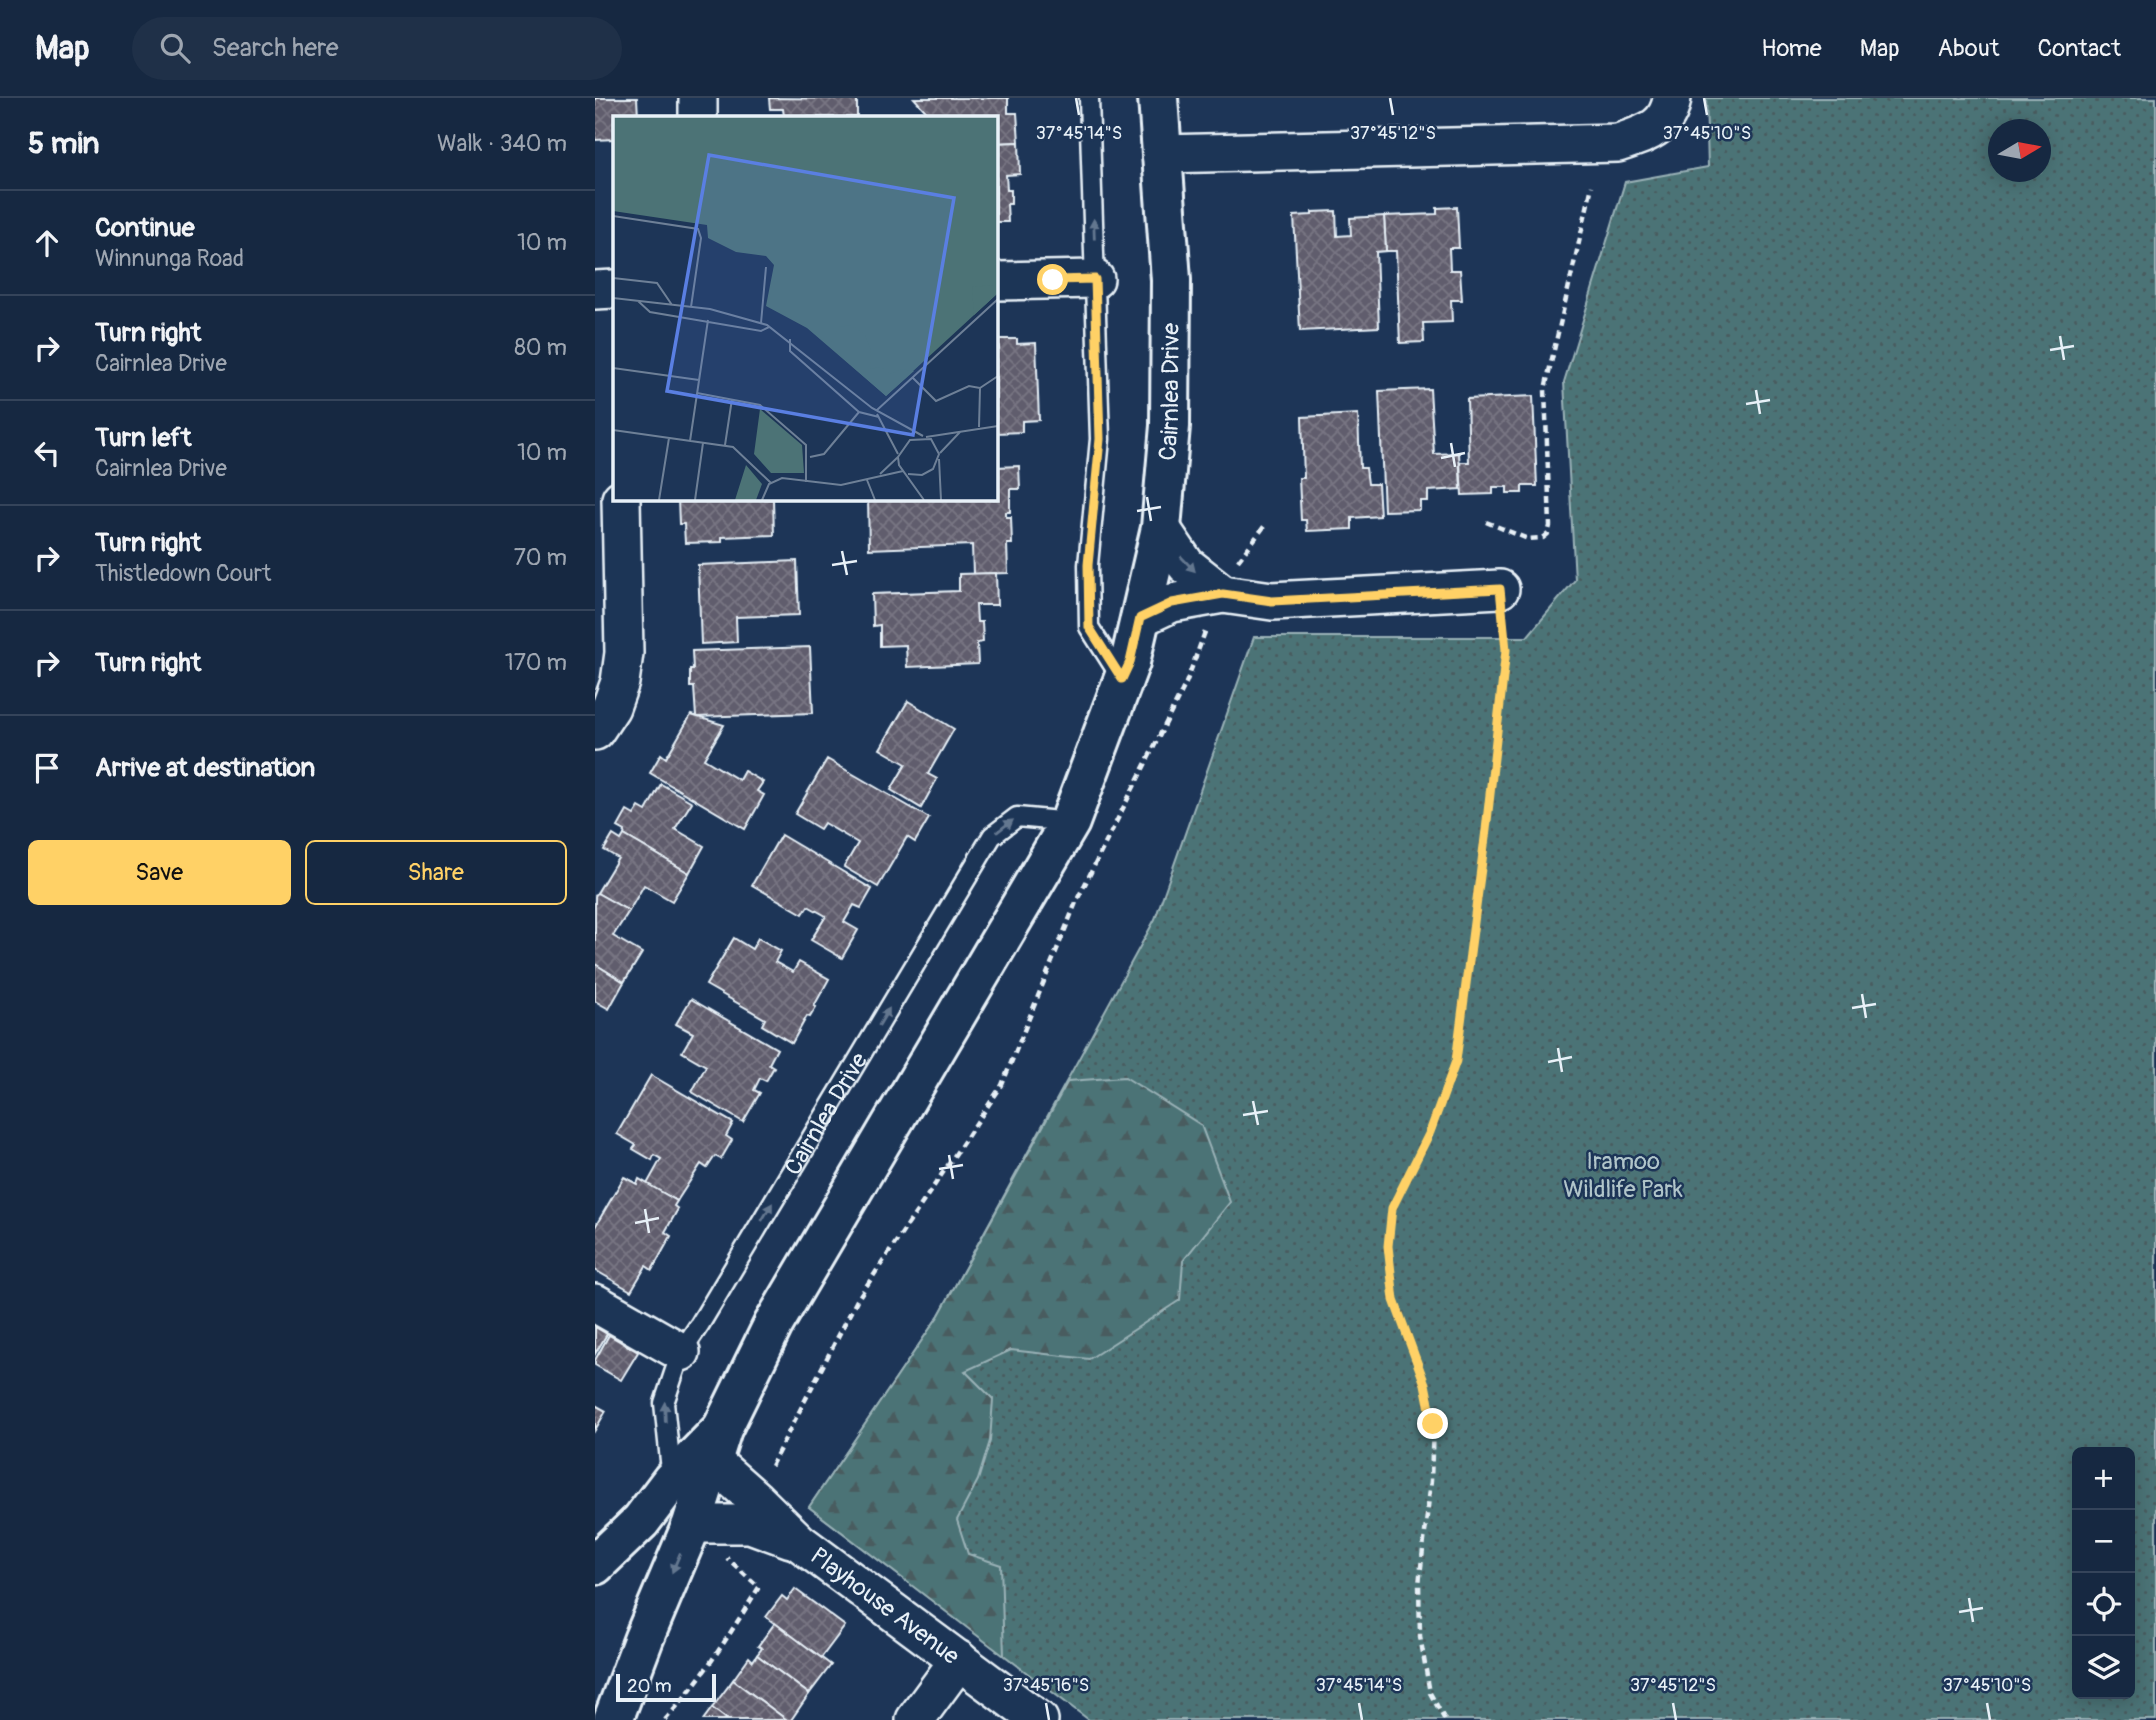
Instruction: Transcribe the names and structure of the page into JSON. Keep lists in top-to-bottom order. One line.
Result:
{"streets":{"street":["Cairnlea Drive","Playhouse Avenue"]},"crossings":[["Cairnlea Drive","Playhouse Avenue"]],"parks":["Iramoo Wildlife Park"],"scale_bar":"20 m","north":"right","page":{"header":"Map","search":"Search here","nav":["Home","Map","About","Contact"],"heading":["5 min","Walk · 340 m"],"list":[["Continue","Winnunga Road","10 m"],["Turn right","Cairnlea Drive","80 m"],["Turn left","Cairnlea Drive","10 m"],["Turn right","Thistledown Court","70 m"],["Turn right","170 m"],"Arrive at destination"],"buttons":["Save","Share"],"map_buttons":["+","−"],"scale":"20 m"},"coordinates":["37°45'14\"S","37°45'12\"S","37°45'10\"S","37°45'16\"S"]}
